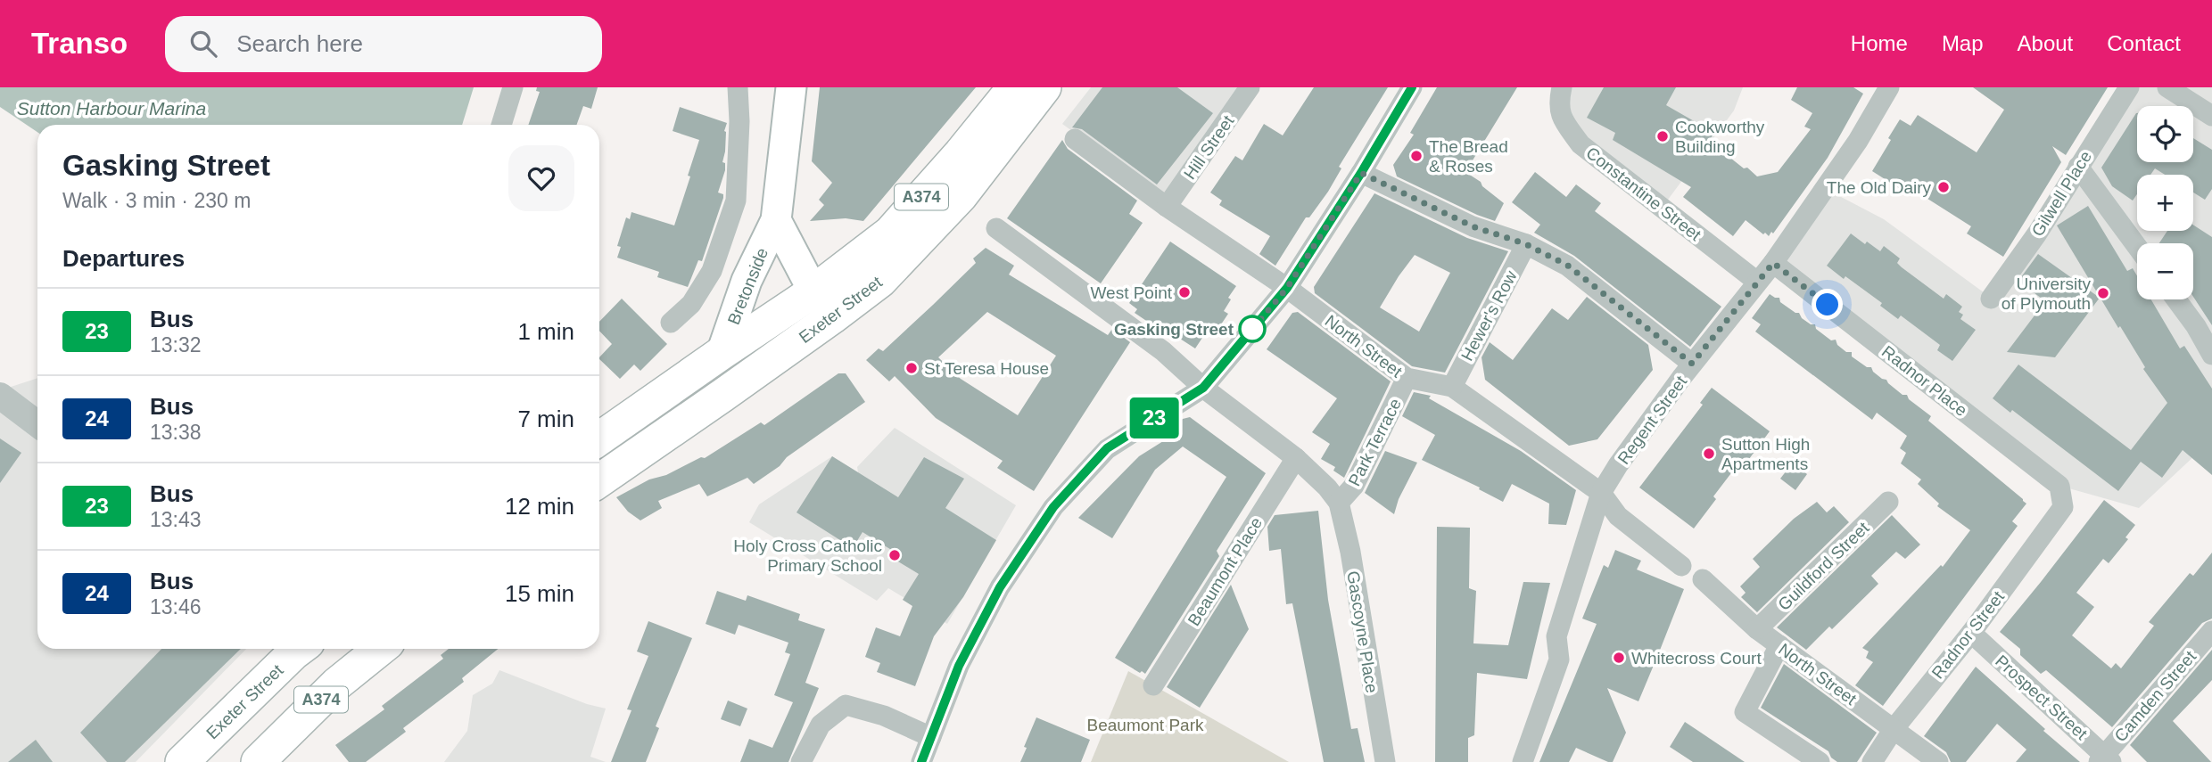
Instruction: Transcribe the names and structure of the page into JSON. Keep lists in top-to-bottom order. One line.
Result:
{"streets":{"main road":["A374","Bretonside","Exeter Street"],"street":["Hill Street","Constantine Street","Gilwell Place","Hewer's Row","North Street","Radnor Place","Regent Street","Park Terrace","Guildford Street","Beaumont Place","Gascoyne Place","Radnor Street","Camden Street","Prospect Street"]},"crossings":[["Hill Street","North Street"],["Constantine Street","Regent Street"],["Bretonside","Exeter Street"],["Hewer's Row","North Street"],["North Street","Regent Street"],["North Street","Park Terrace"],["North Street","Guildford Street"],["North Street","Radnor Street"],["Radnor Place","Regent Street"],["Radnor Place","Radnor Street"],["Park Terrace","Gascoyne Place"],["Radnor Street","Prospect Street"],["Camden Street","Prospect Street"]],"water":["Sutton Harbour Marina"],"parks":["Beaumont Park"],"places":["Cookworthy Building","The Bread & Roses","The Old Dairy","West Point","University of Plymouth","Gasking Street","St Teresa House","Sutton High Apartments","Holy Cross Catholic Primary School","Whitecross Court"],"lines":["bus line 23"],"page":{"header":"Transo","search":"Search here","nav":["Home","Map","About","Contact"],"on_map":"23","map_buttons":["+","−"],"heading":[["Gasking Street","Walk · 3 min · 230 m"],"Departures"],"list":[{"mark":"23","name":"Bus","note":"13:32","value":"1 min"},{"mark":"24","name":"Bus","note":"13:38","value":"7 min"},{"mark":"23","name":"Bus","note":"13:43","value":"12 min"},{"mark":"24","name":"Bus","note":"13:46","value":"15 min"}]}}
